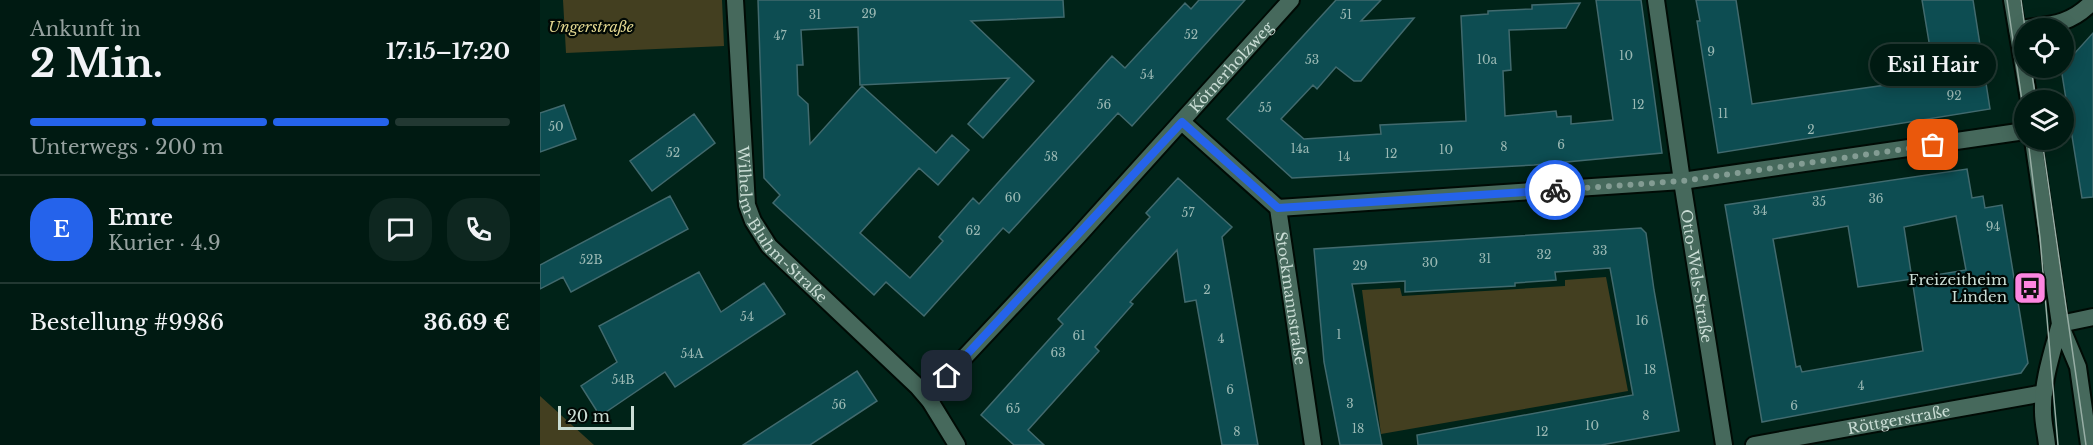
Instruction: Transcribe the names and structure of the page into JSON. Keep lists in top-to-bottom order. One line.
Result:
{"streets":{"street":["Kötnerholzweg","Wilhelm-Bluhm-Straße","Otto-Wels-Straße","Stockmannstraße","Röttgerstraße"]},"crossings":[["Kötnerholzweg","Wilhelm-Bluhm-Straße"]],"parks":["Ungerstraße"],"places":{"other":["Esil Hair"],"bus stop":["Freizeitheim Linden"]},"house_numbers":["29","31","51","52","47","9","10","53","10a","54","92","56","12","55","11","50","2","6","8","14a","10","52","12","58","14","60","36","35","34","57","94","62","33","32","31","52B","30","29","2","54","16","1","61","4","63","54A","18","54B","4","6","3","56","6","65","8","10","18","8","12"],"scale_bar":"20 m","page":{"heading":["2 Min.","Ankunft in","17:15–17:20"],"panel":["Emre","Kurier · 4.9","Bestellung #9986","36.69 €"],"bubble":"Esil Hair","bar":"Unterwegs · 200 m","round":"E","scale":"20 m"}}
